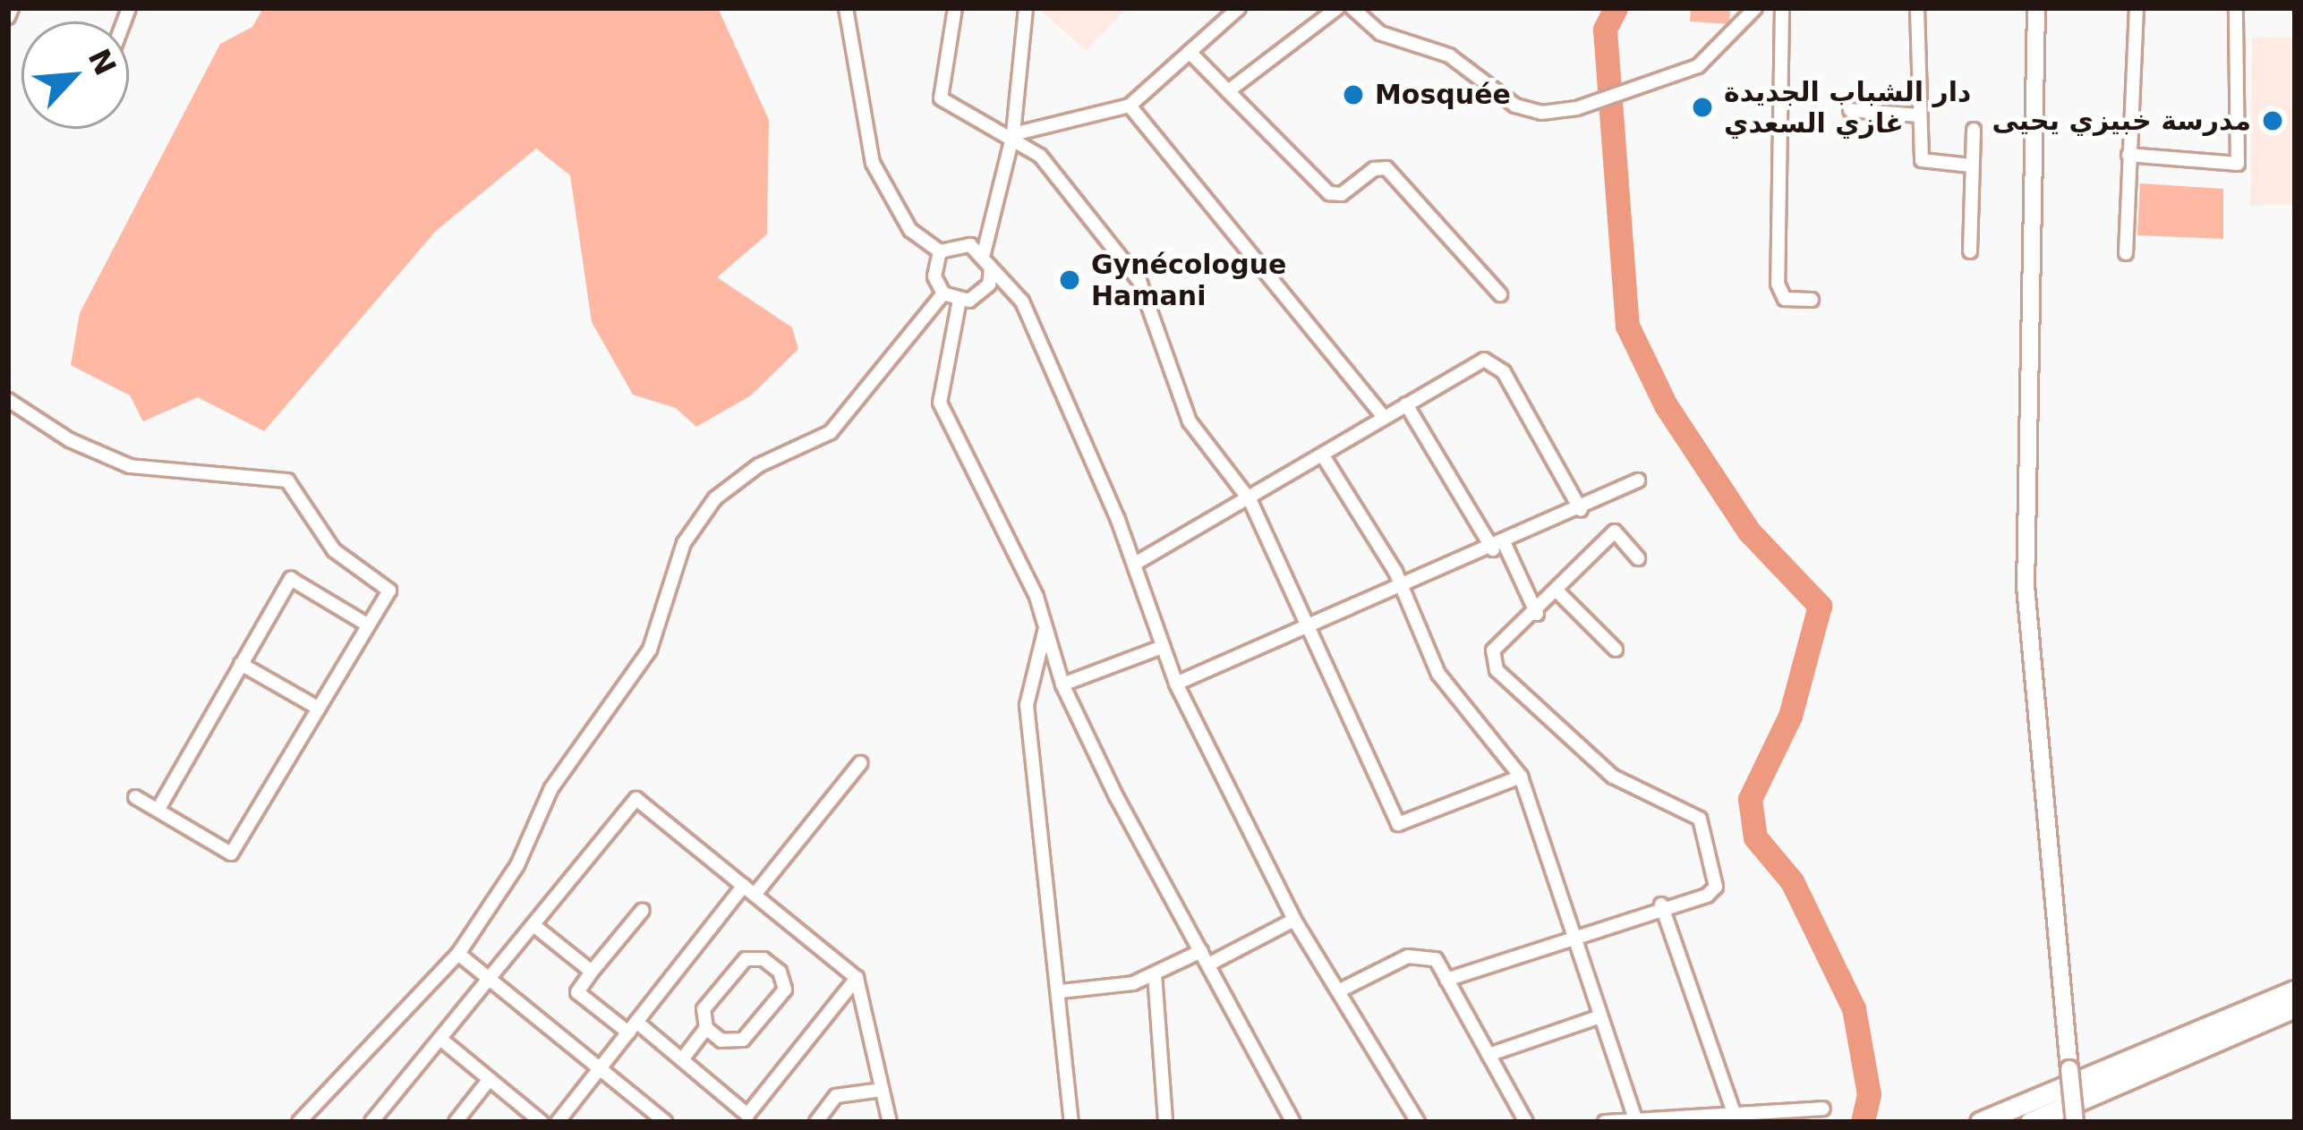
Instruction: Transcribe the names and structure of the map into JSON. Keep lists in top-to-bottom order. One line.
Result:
{"places":["Mosquée","دار الشباب الجديدة غازي السعدي","مدرسة خبيزي يحيى","Gynécologue Hamani"],"north":"top right"}
